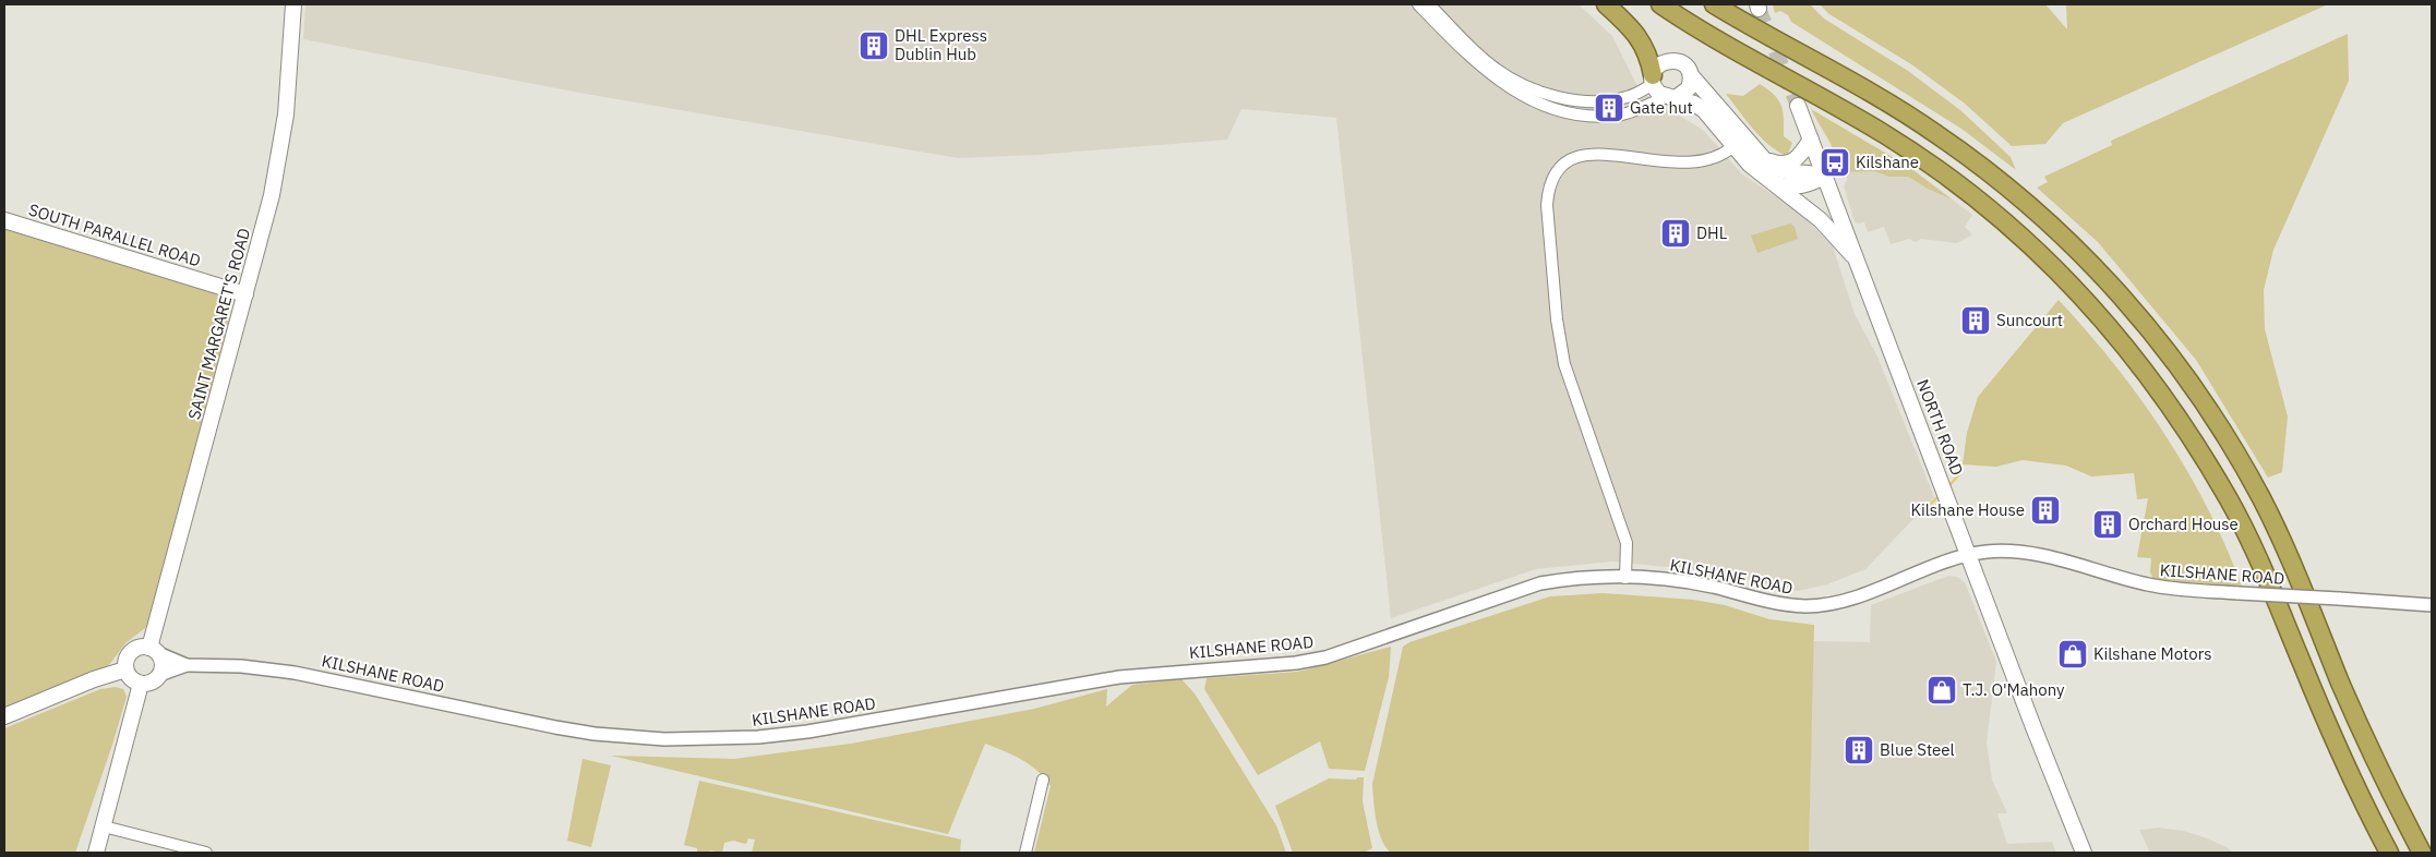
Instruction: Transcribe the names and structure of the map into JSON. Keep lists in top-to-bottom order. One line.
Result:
{"streets":{"main road":["SOUTH PARALLEL ROAD","SAINT MARGARET'S ROAD","NORTH ROAD"],"street":["KILSHANE ROAD"]},"crossings":[["SOUTH PARALLEL ROAD","SAINT MARGARET'S ROAD"],["SAINT MARGARET'S ROAD","KILSHANE ROAD"],["NORTH ROAD","KILSHANE ROAD"]],"places":{"building":["DHL Express Dublin Hub","Gate hut","DHL","Suncourt","Kilshane House","Orchard House","Blue Steel"],"bus stop":["Kilshane"],"shop":["Kilshane Motors","T.J. O'Mahony"]}}
